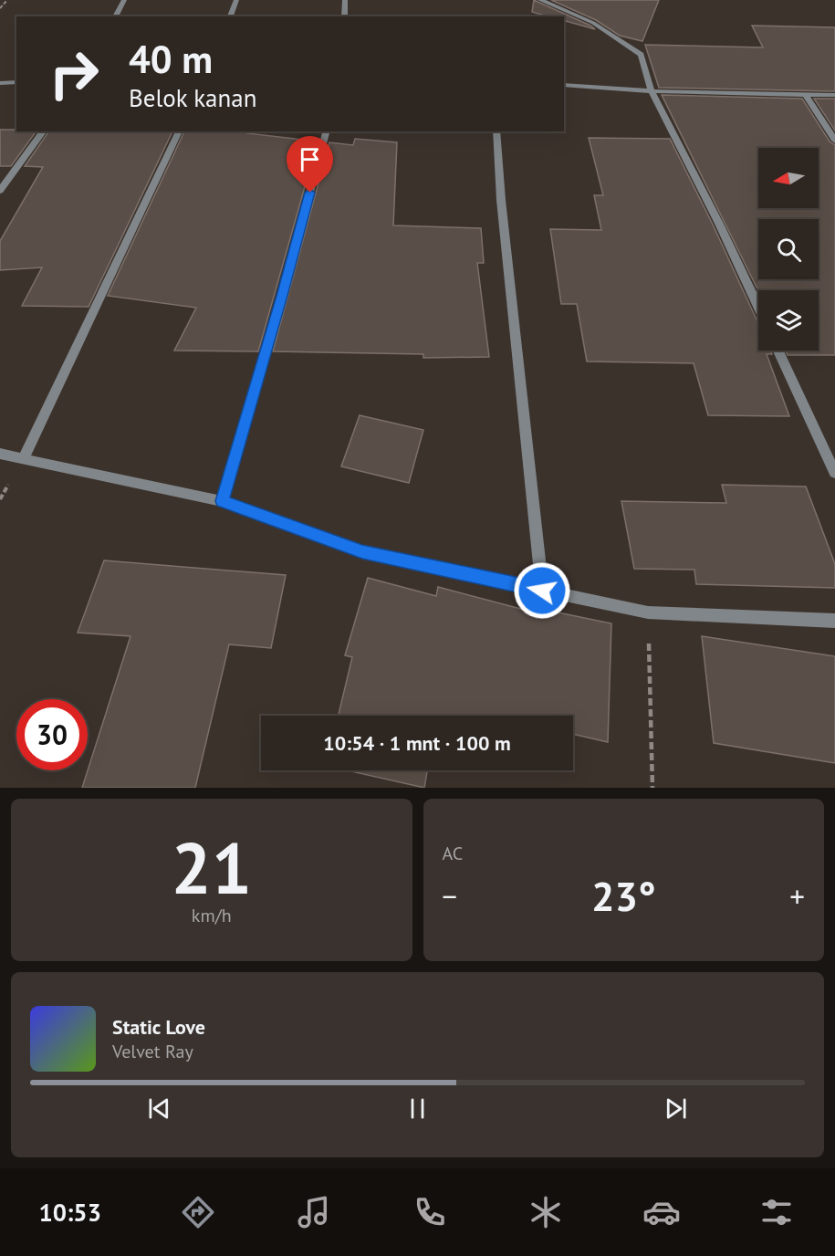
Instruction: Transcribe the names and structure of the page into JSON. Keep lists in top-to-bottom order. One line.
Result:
{"north":"left","page":{"turn":["40 m","Belok kanan"],"limit":"30","trip":"10:54 · 1 mnt · 100 m","tile":[["21","km/h"],"AC"],"heat":["−","23°","+"],"song":["Static Love","Velvet Ray"],"tabs":"10:53"}}
